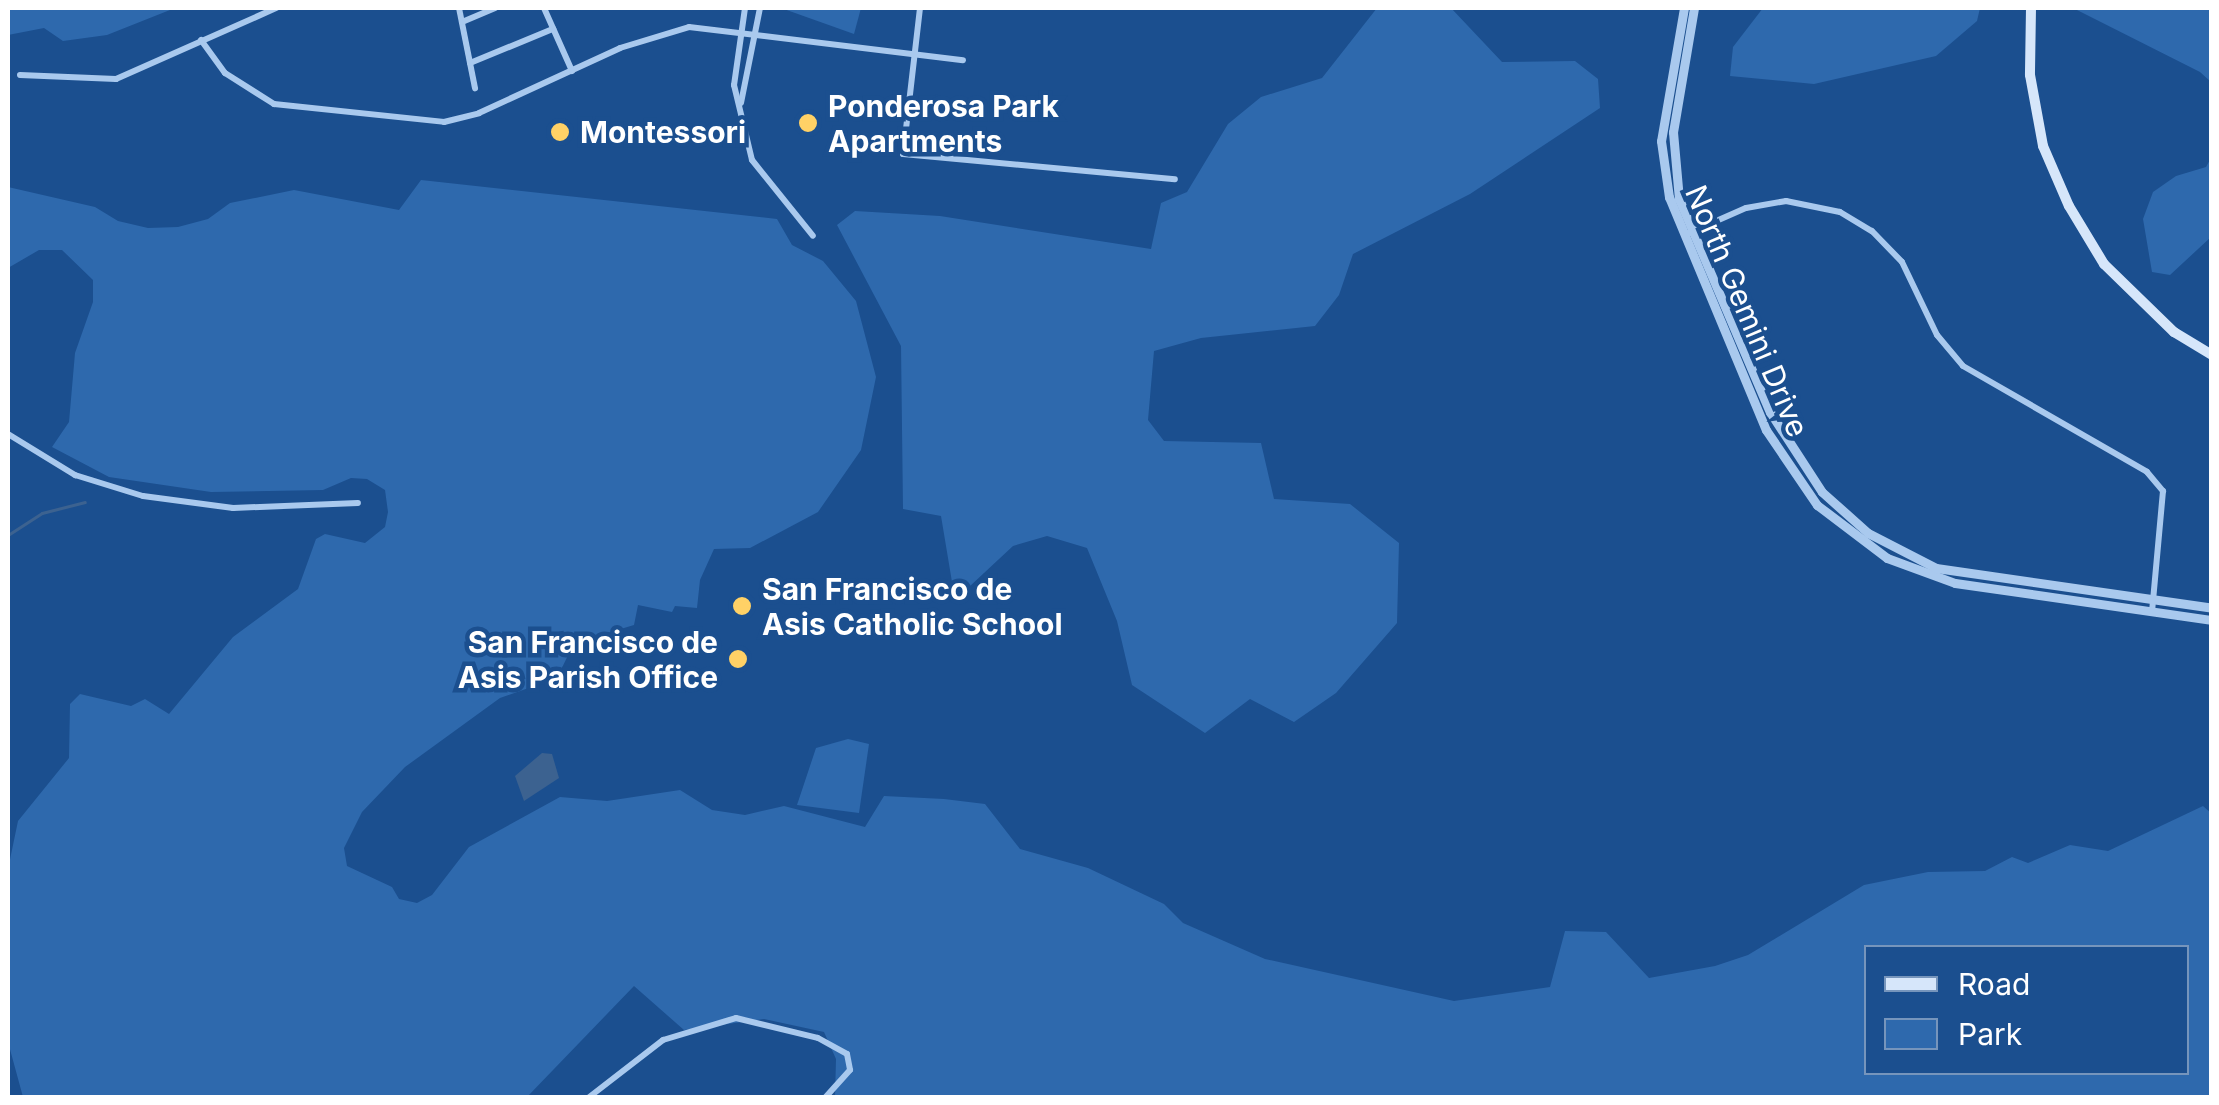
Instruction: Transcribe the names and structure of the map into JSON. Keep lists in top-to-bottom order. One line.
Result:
{"streets":{"street":["North Gemini Drive"]},"places":["Ponderosa Park Apartments","Montessori","San Francisco de Asis Catholic School","San Francisco de Asis Parish Office"],"legend":["Road","Park"]}
